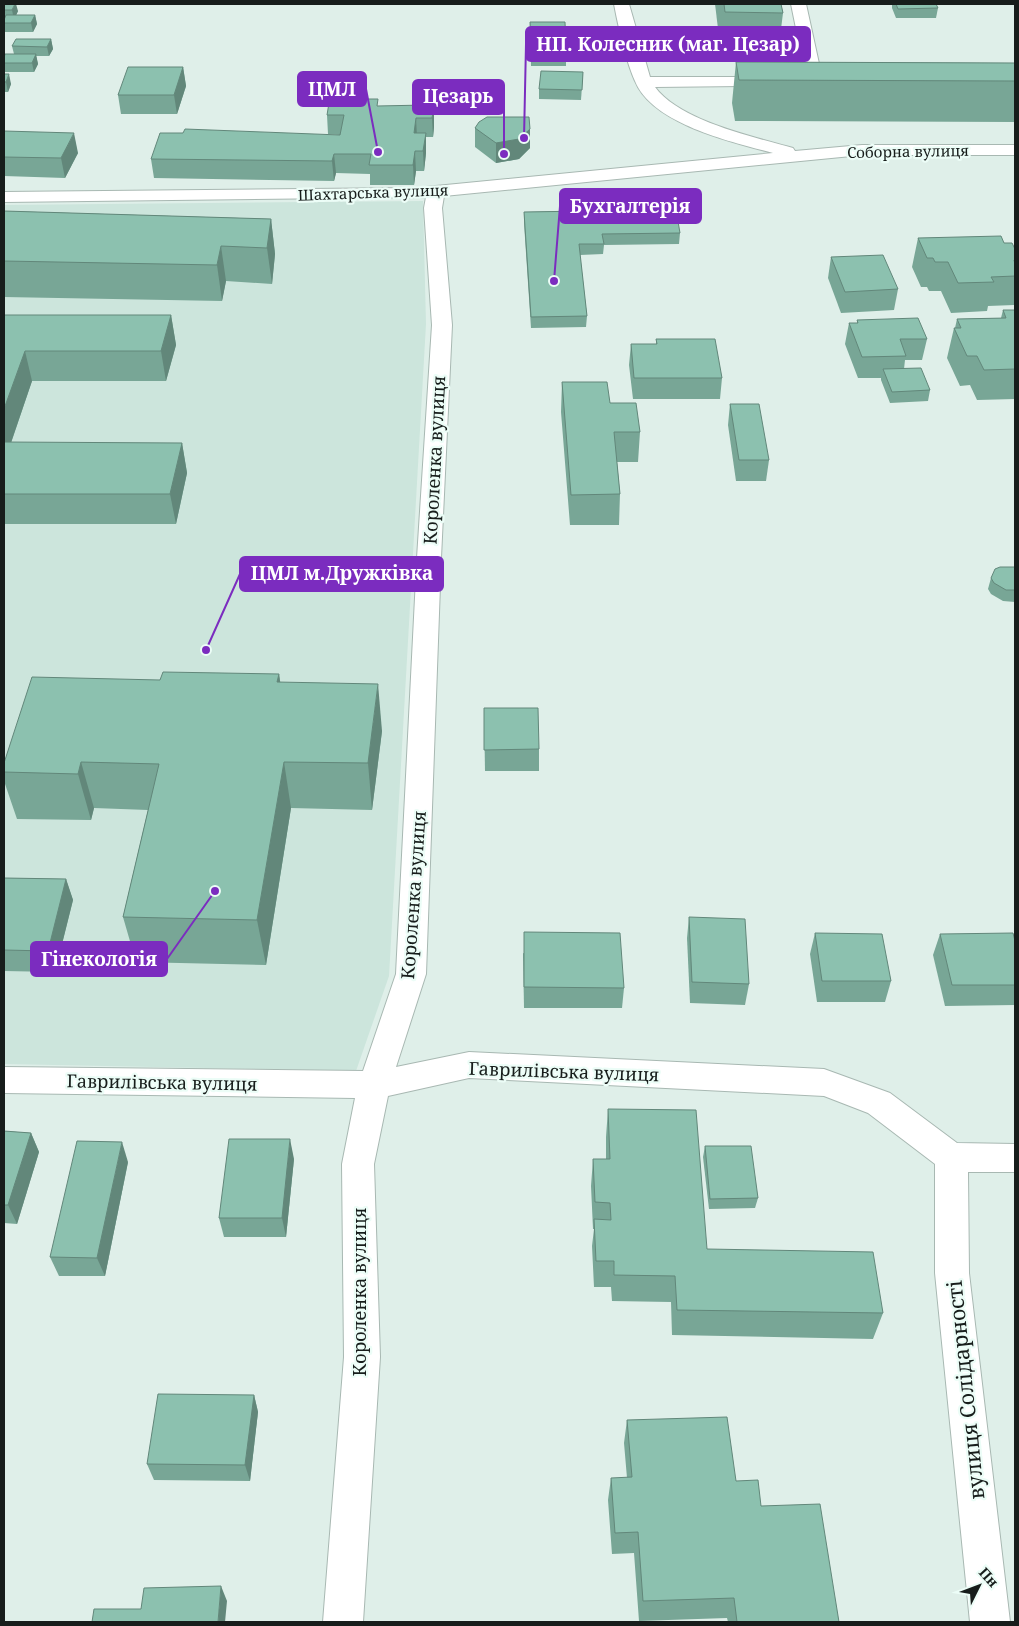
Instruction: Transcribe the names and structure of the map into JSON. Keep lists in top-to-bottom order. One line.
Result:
{"streets":{"street":["Соборна вулиця","Шахтарська вулиця","Короленка вулиця","Гаврилівська вулиця","вулиця Солідарності"]},"crossings":[["Соборна вулиця","Шахтарська вулиця"],["Шахтарська вулиця","Короленка вулиця"],["Короленка вулиця","Гаврилівська вулиця"],["Гаврилівська вулиця","вулиця Солідарності"]],"places":["НП. Колесник (маг. Цезар)","ЦМЛ","Цезарь","Бухгалтерія","ЦМЛ м.Дружківка","Гінекологія"],"north":"top right"}
